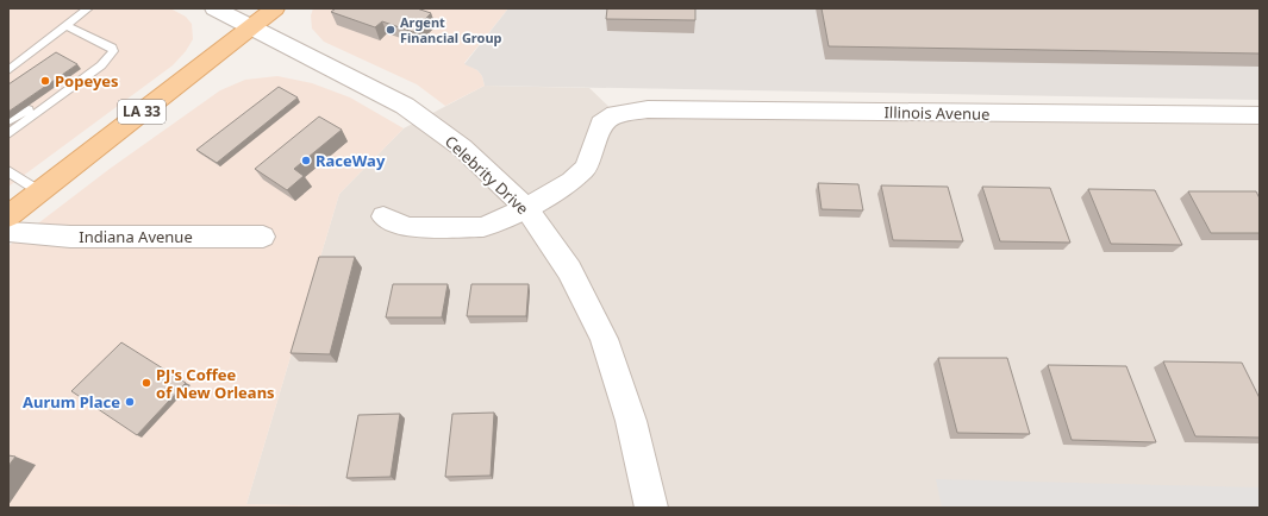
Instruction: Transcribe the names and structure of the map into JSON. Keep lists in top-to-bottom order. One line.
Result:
{"streets":{"main road":["LA 33"],"street":["Illinois Avenue","Celebrity Drive","Indiana Avenue"]},"crossings":[["LA 33","Celebrity Drive"],["Illinois Avenue","Celebrity Drive"]],"places":["Argent Financial Group","Popeyes","RaceWay","PJ's Coffee of New Orleans","Aurum Place"]}
